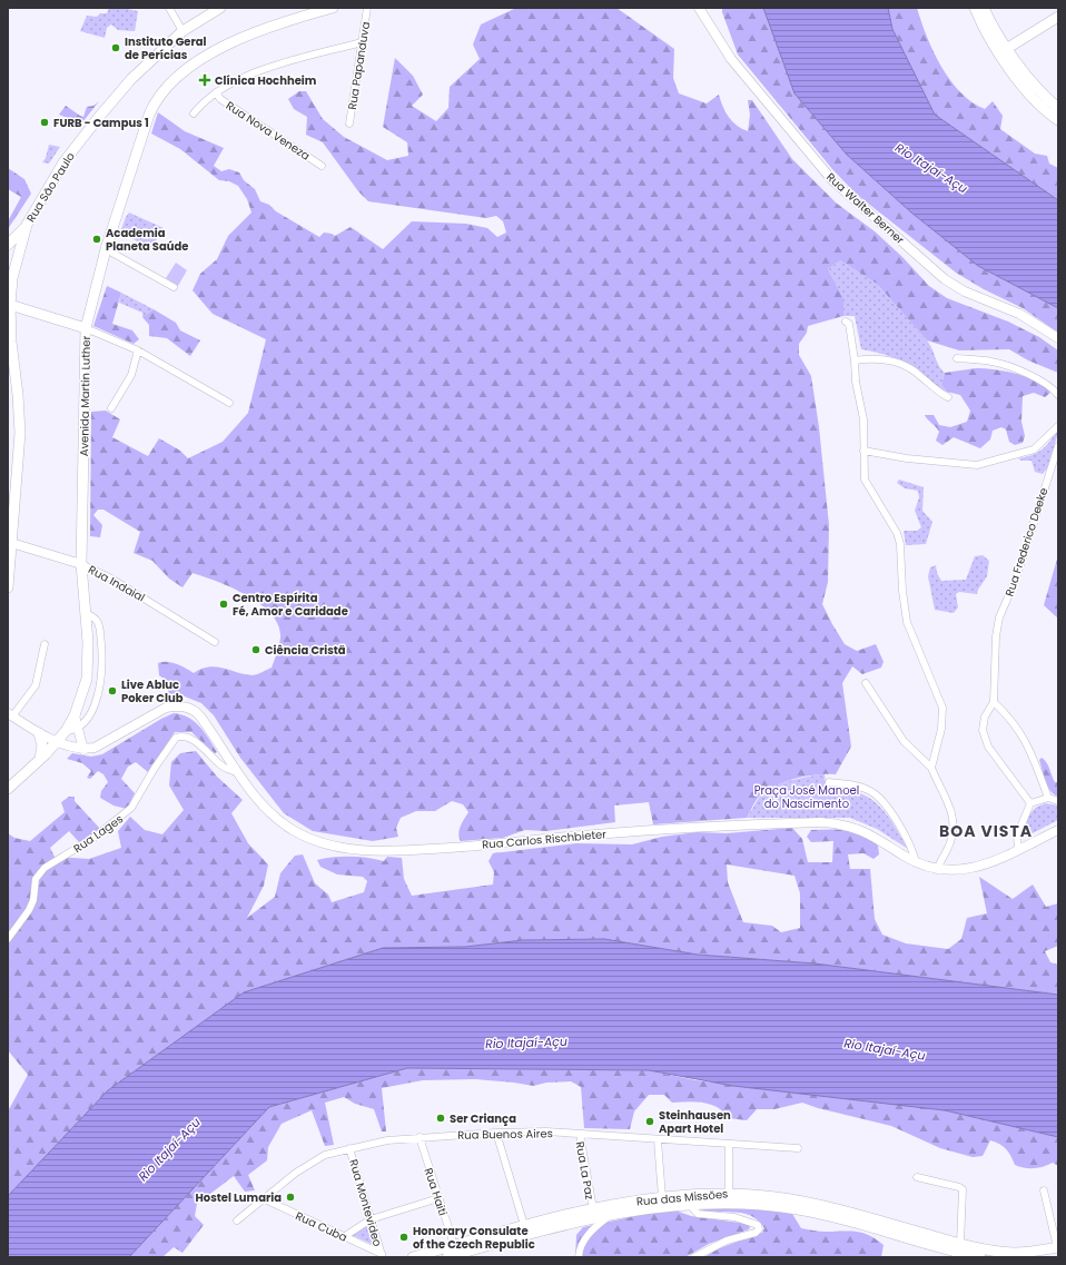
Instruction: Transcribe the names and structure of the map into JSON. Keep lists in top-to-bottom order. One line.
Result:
{"streets":{"main road":["Rua São Paulo","Avenida Martin Luther","Rua das Missões"],"street":["Rua Papanduva","Rua Nova Veneza","Rua Walter Berner","Rua Frederico Deeke","Rua Indaial","Rua Lages","Rua Carlos Rischbieter","Rua Buenos Aires","Rua La Paz","Rua Haiti","Rua Montevideo","Rua Cuba"]},"crossings":[["Rua São Paulo","Rua Indaial"],["Avenida Martin Luther","Rua Indaial"],["Rua Lages","Rua Carlos Rischbieter"],["Rua Buenos Aires","Rua La Paz"],["Rua Buenos Aires","Rua Haiti"],["Rua Buenos Aires","Rua Montevideo"],["Rua Buenos Aires","Rua Cuba"],["Rua La Paz","Rua das Missões"],["Rua Haiti","Rua das Missões"],["Rua Montevideo","Rua Cuba"]],"districts":["BOA VISTA"],"water":["Rio Itajaí-Açu"],"parks":["Praça José Manoel do Nascimento"],"places":{"other":["Instituto Geral de Perícias","FURB - Campus 1","Academia Planeta Saúde","Centro Espírita Fé, Amor e Caridade","Ciência Cristã","Live Abluc Poker Club","Ser Criança","Steinhausen Apart Hotel","Hostel Lumaria","Honorary Consulate of the Czech Republic"],"health":["Clínica Hochheim"]}}
